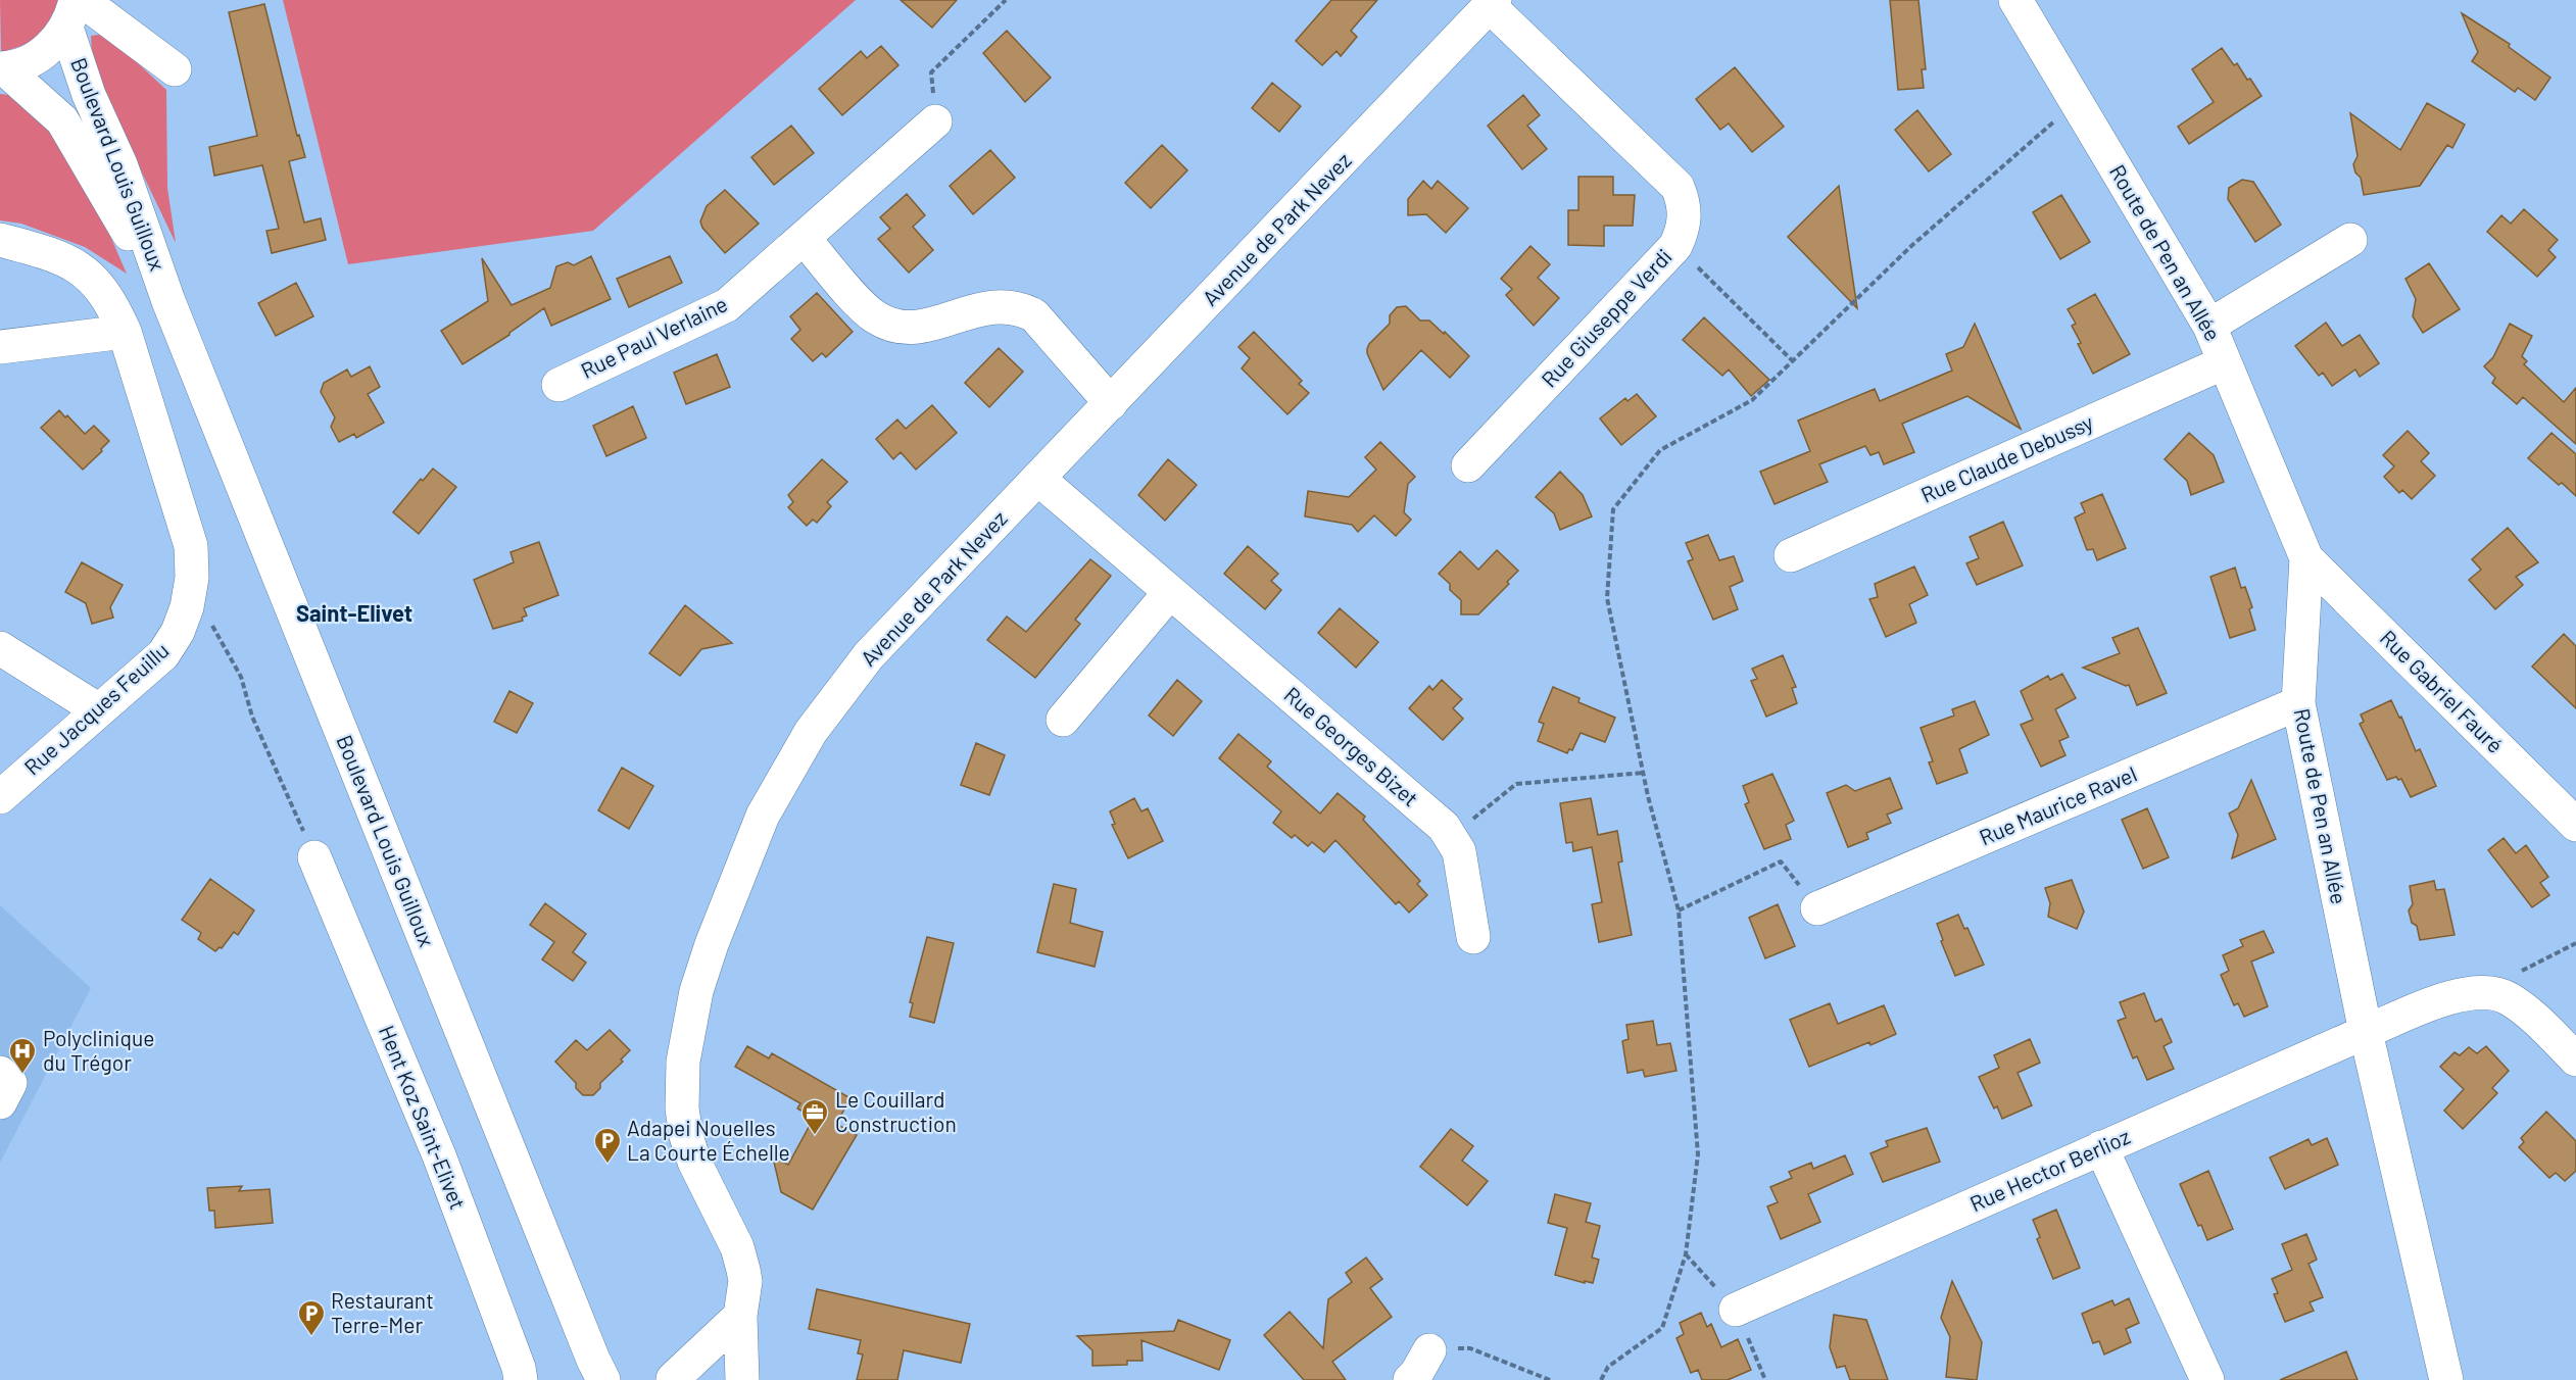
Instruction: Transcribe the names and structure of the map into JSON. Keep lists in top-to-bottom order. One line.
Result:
{"streets":{"street":["Boulevard Louis Guilloux","Avenue de Park Nevez","Route de Pen an Allée","Rue Giuseppe Verdi","Rue Paul Verlaine","Rue Claude Debussy","Rue Gabriel Fauré","Rue Jacques Feuillu","Rue Georges Bizet","Rue Maurice Ravel","Hent Koz Saint-Elivet","Rue Hector Berlioz"]},"crossings":[["Avenue de Park Nevez","Rue Giuseppe Verdi"],["Avenue de Park Nevez","Rue Georges Bizet"],["Route de Pen an Allée","Rue Claude Debussy"],["Route de Pen an Allée","Rue Gabriel Fauré"],["Route de Pen an Allée","Rue Maurice Ravel"],["Route de Pen an Allée","Rue Hector Berlioz"]],"districts":["Saint-Elivet"],"places":{"hospital":["Polyclinique du Trégor"],"office":["Le Couillard Construction"],"parking":["Adapei Nouelles La Courte Échelle","Restaurant Terre-Mer"]}}
